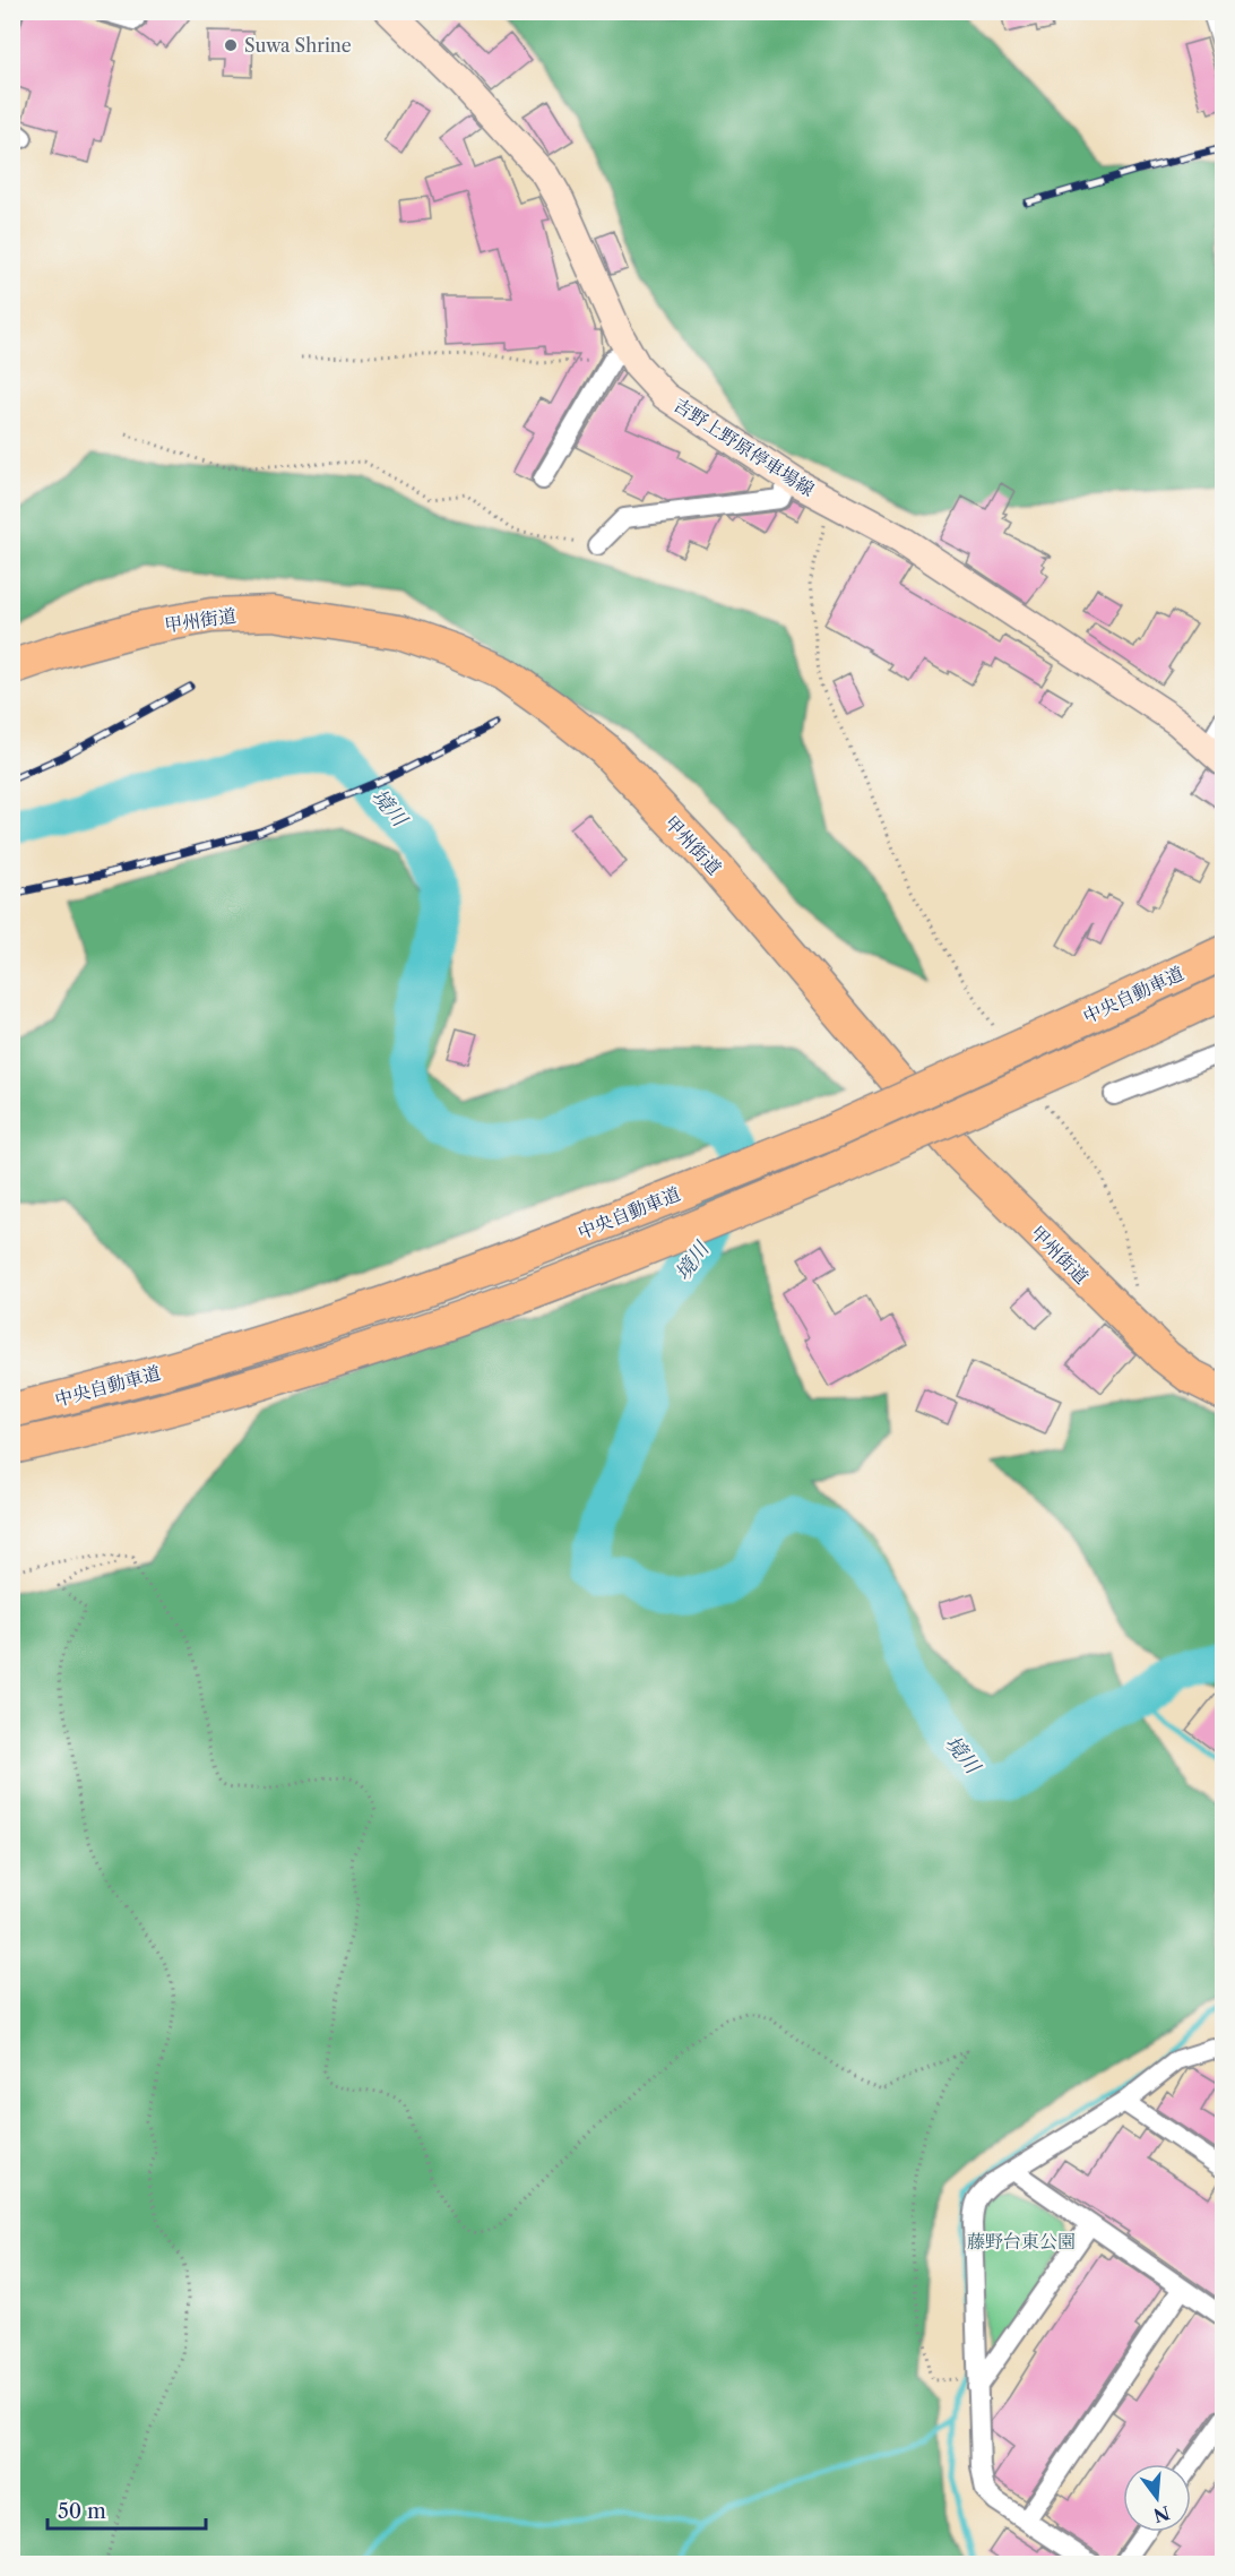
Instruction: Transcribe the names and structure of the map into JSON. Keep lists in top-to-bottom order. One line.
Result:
{"streets":{"highway":["甲州街道","中央自動車道"],"main road":["吉野上野原停車場線"]},"water":["境川"],"parks":["藤野台東公園"],"places":["Suwa Shrine"],"scale_bar":"50 m","north":"bottom"}
